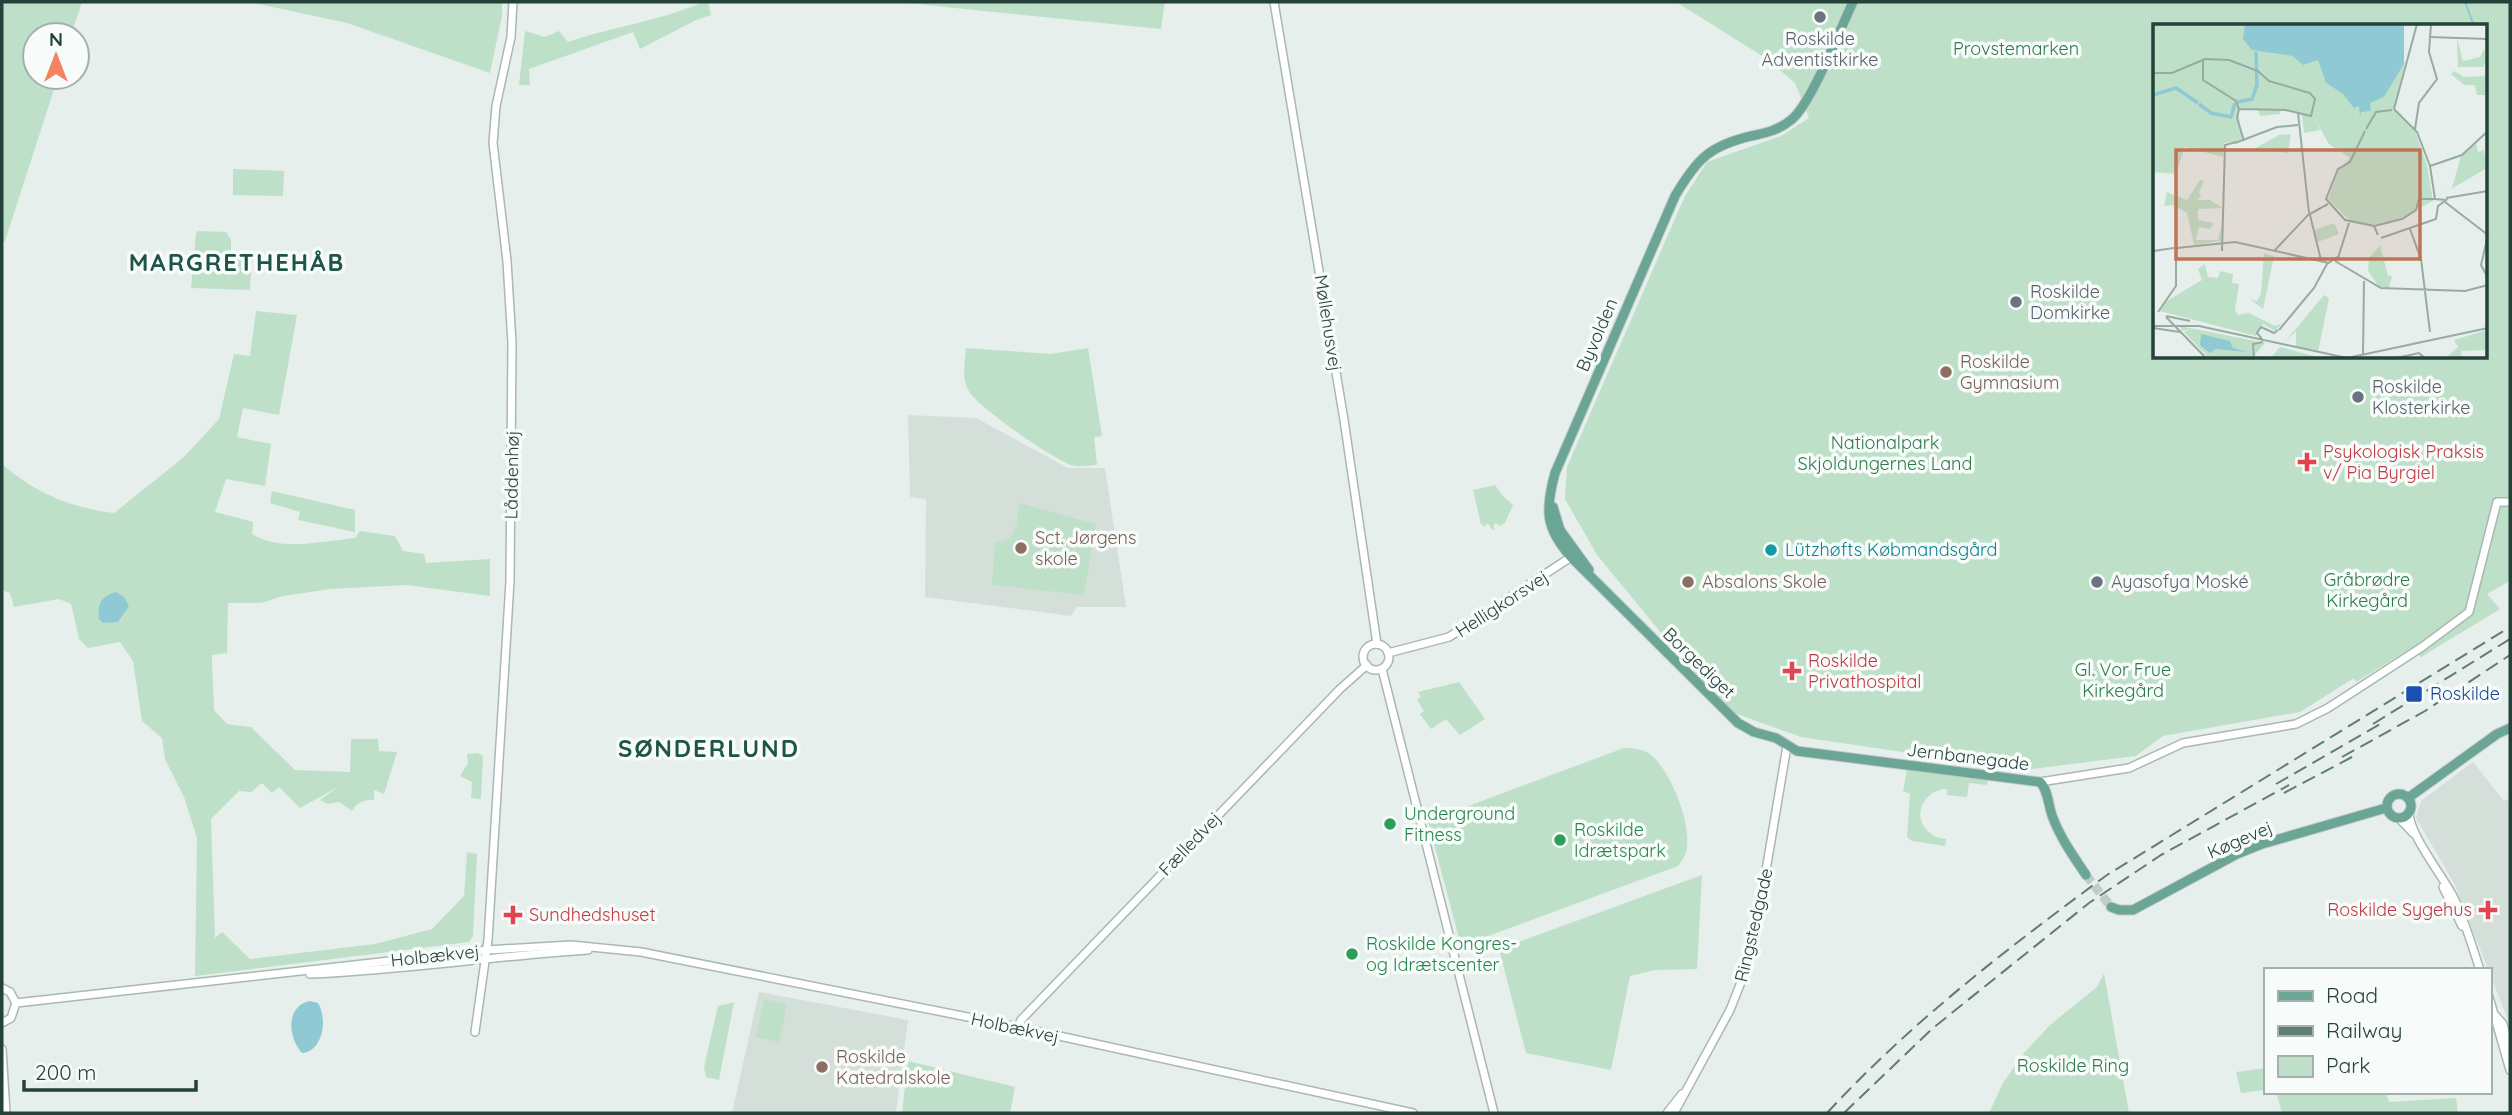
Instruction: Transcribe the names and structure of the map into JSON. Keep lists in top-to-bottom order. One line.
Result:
{"streets":{"main road":["Byvolden","Borgediget","Jernbanegade","Køgevej"],"street":["Møllehusvej","Låddenhøj","Helligkorsvej","Fælledvej","Ringstedgade","Holbækvej"]},"crossings":[["Møllehusvej","Helligkorsvej"],["Møllehusvej","Fælledvej"],["Byvolden","Helligkorsvej"],["Byvolden","Borgediget"],["Låddenhøj","Holbækvej"],["Helligkorsvej","Borgediget"],["Helligkorsvej","Fælledvej"],["Borgediget","Jernbanegade"],["Borgediget","Ringstedgade"],["Jernbanegade","Ringstedgade"],["Fælledvej","Holbækvej"]],"districts":["MARGRETHEHÅB","SØNDERLUND"],"parks":["Provstemarken","Nationalpark Skjoldungernes Land","Gråbrødre Kirkegård","Gl. Vor Frue Kirkegård","Roskilde Ring"],"places":{"other":["Roskilde Adventistkirke","Roskilde Domkirke","Roskilde Gymnasium","Roskilde Klosterkirke","Sct. Jørgens skole","Lützhøfts Købmandsgård","Absalons Skole","Ayasofya Moské","Underground Fitness","Roskilde Idrætspark","Roskilde Kongres- og Idrætscenter","Roskilde Katedralskole"],"health":["Psykologisk Praksis v/ Pia Byrgiel","Roskilde Privathospital","Roskilde Sygehus","Sundhedshuset"],"transit":["Roskilde"]},"legend":["Road","Railway","Park"],"scale_bar":"200 m","north":"top"}
